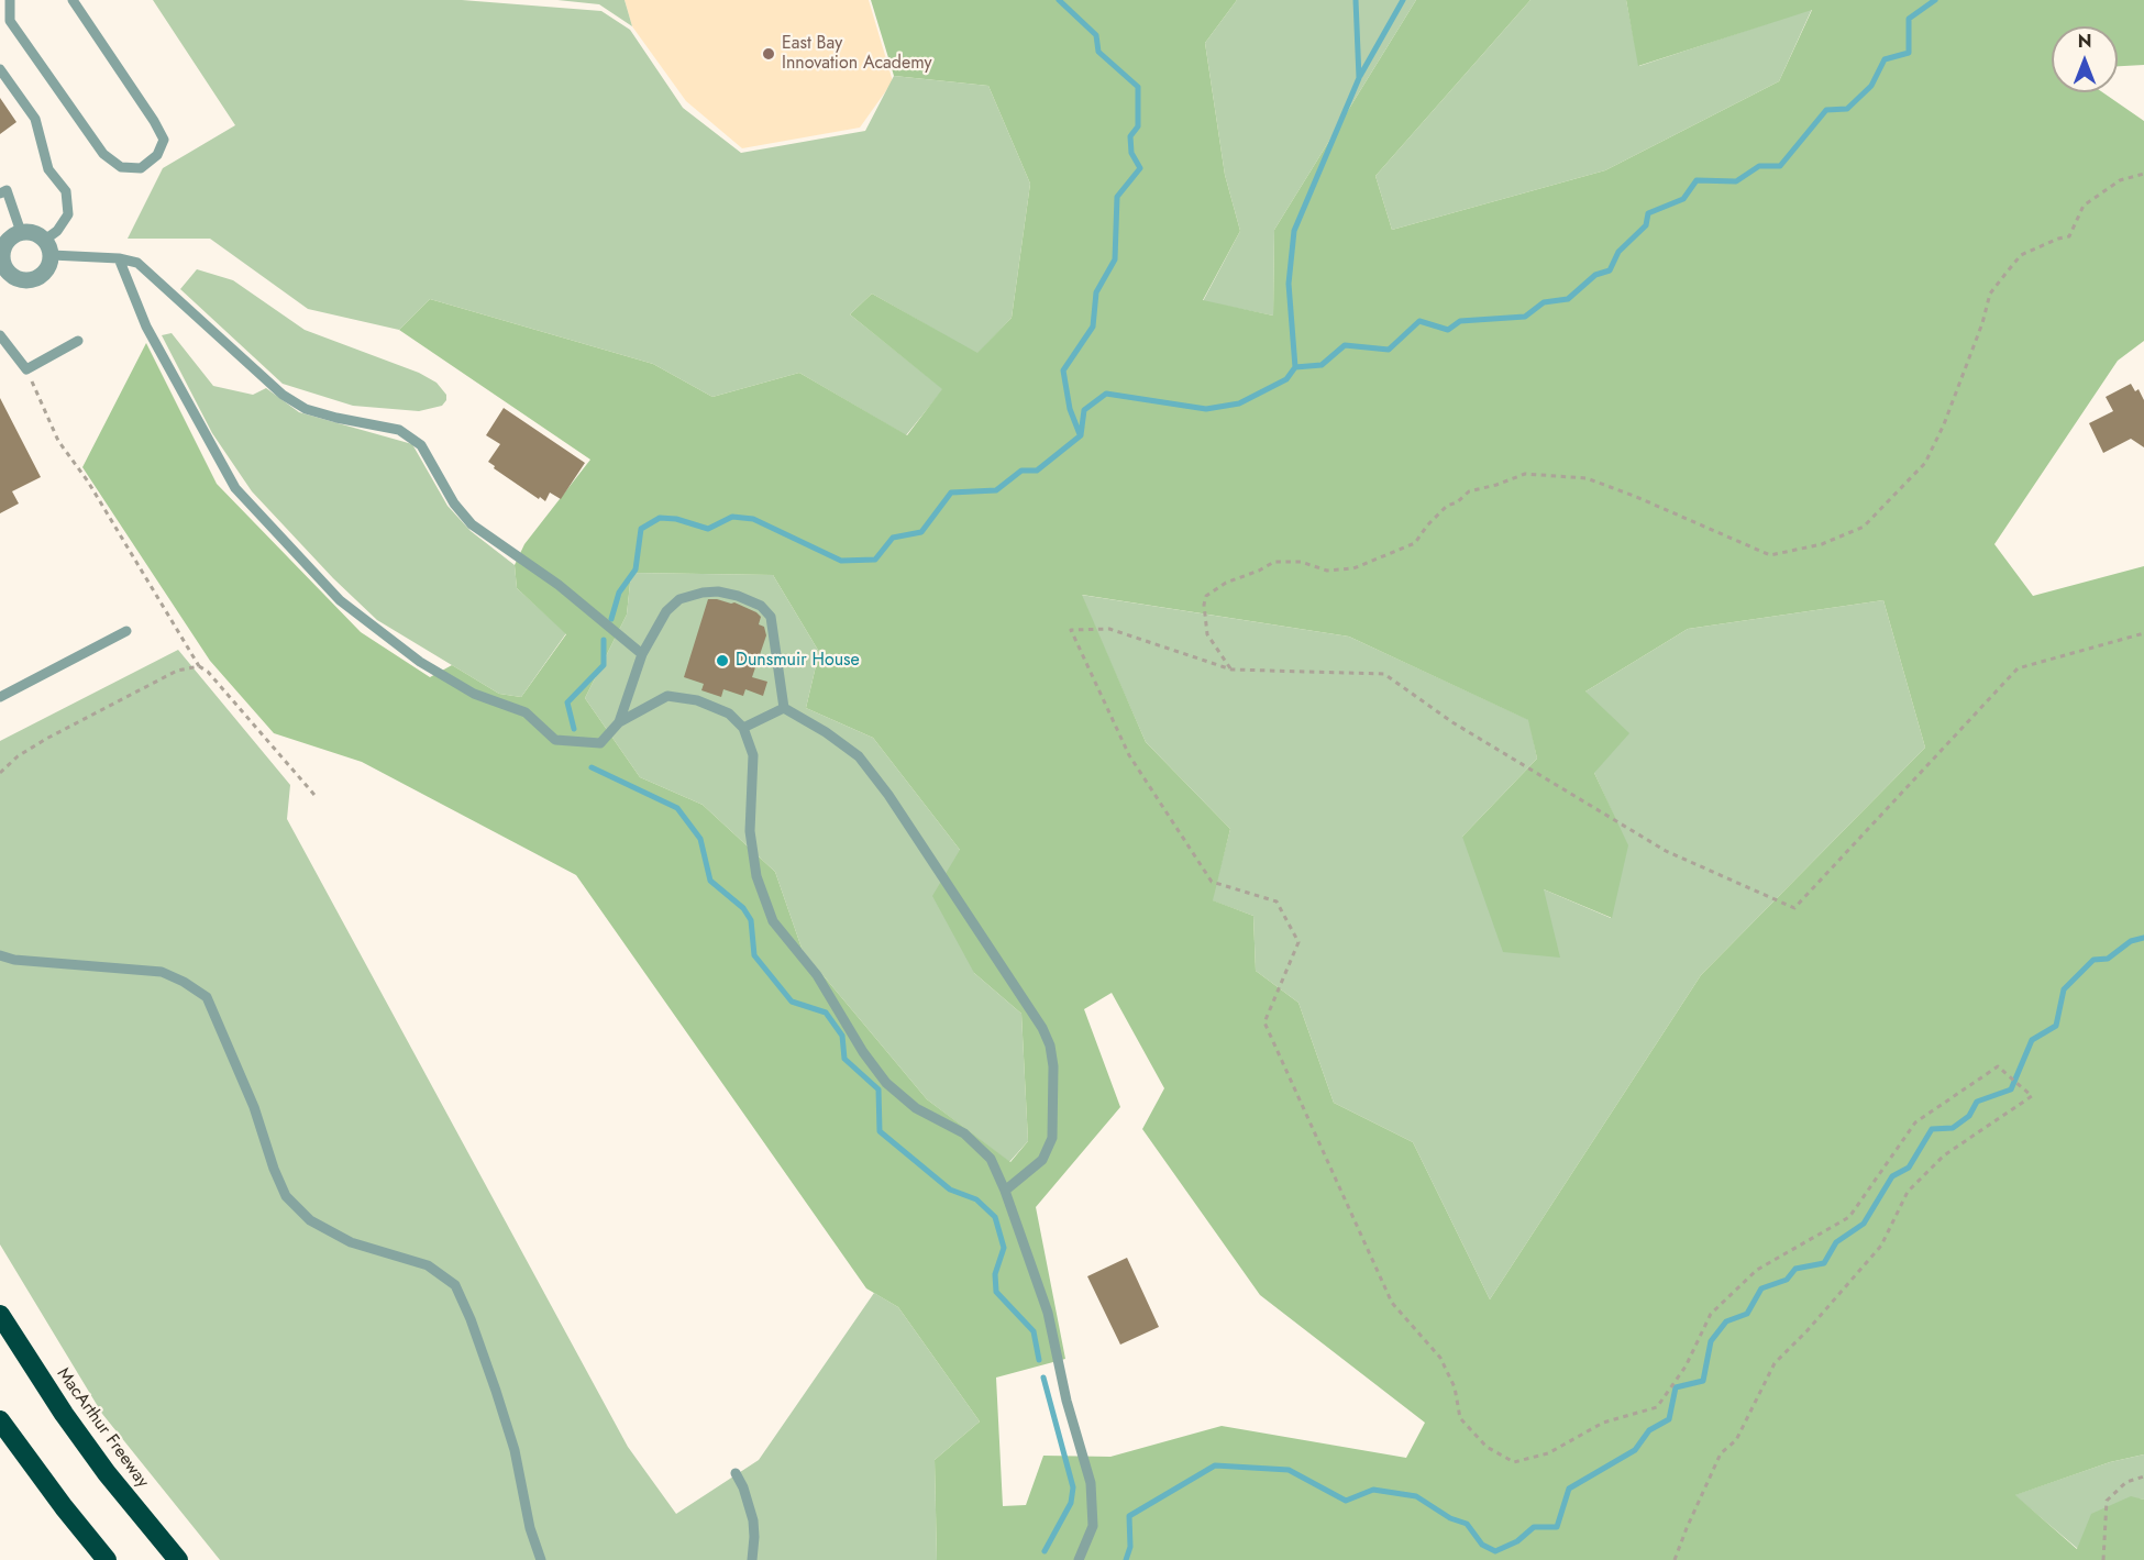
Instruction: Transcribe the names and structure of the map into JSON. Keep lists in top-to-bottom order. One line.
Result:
{"streets":{"highway":["MacArthur Freeway"]},"places":["East Bay Innovation Academy","Dunsmuir House"],"north":"top"}
